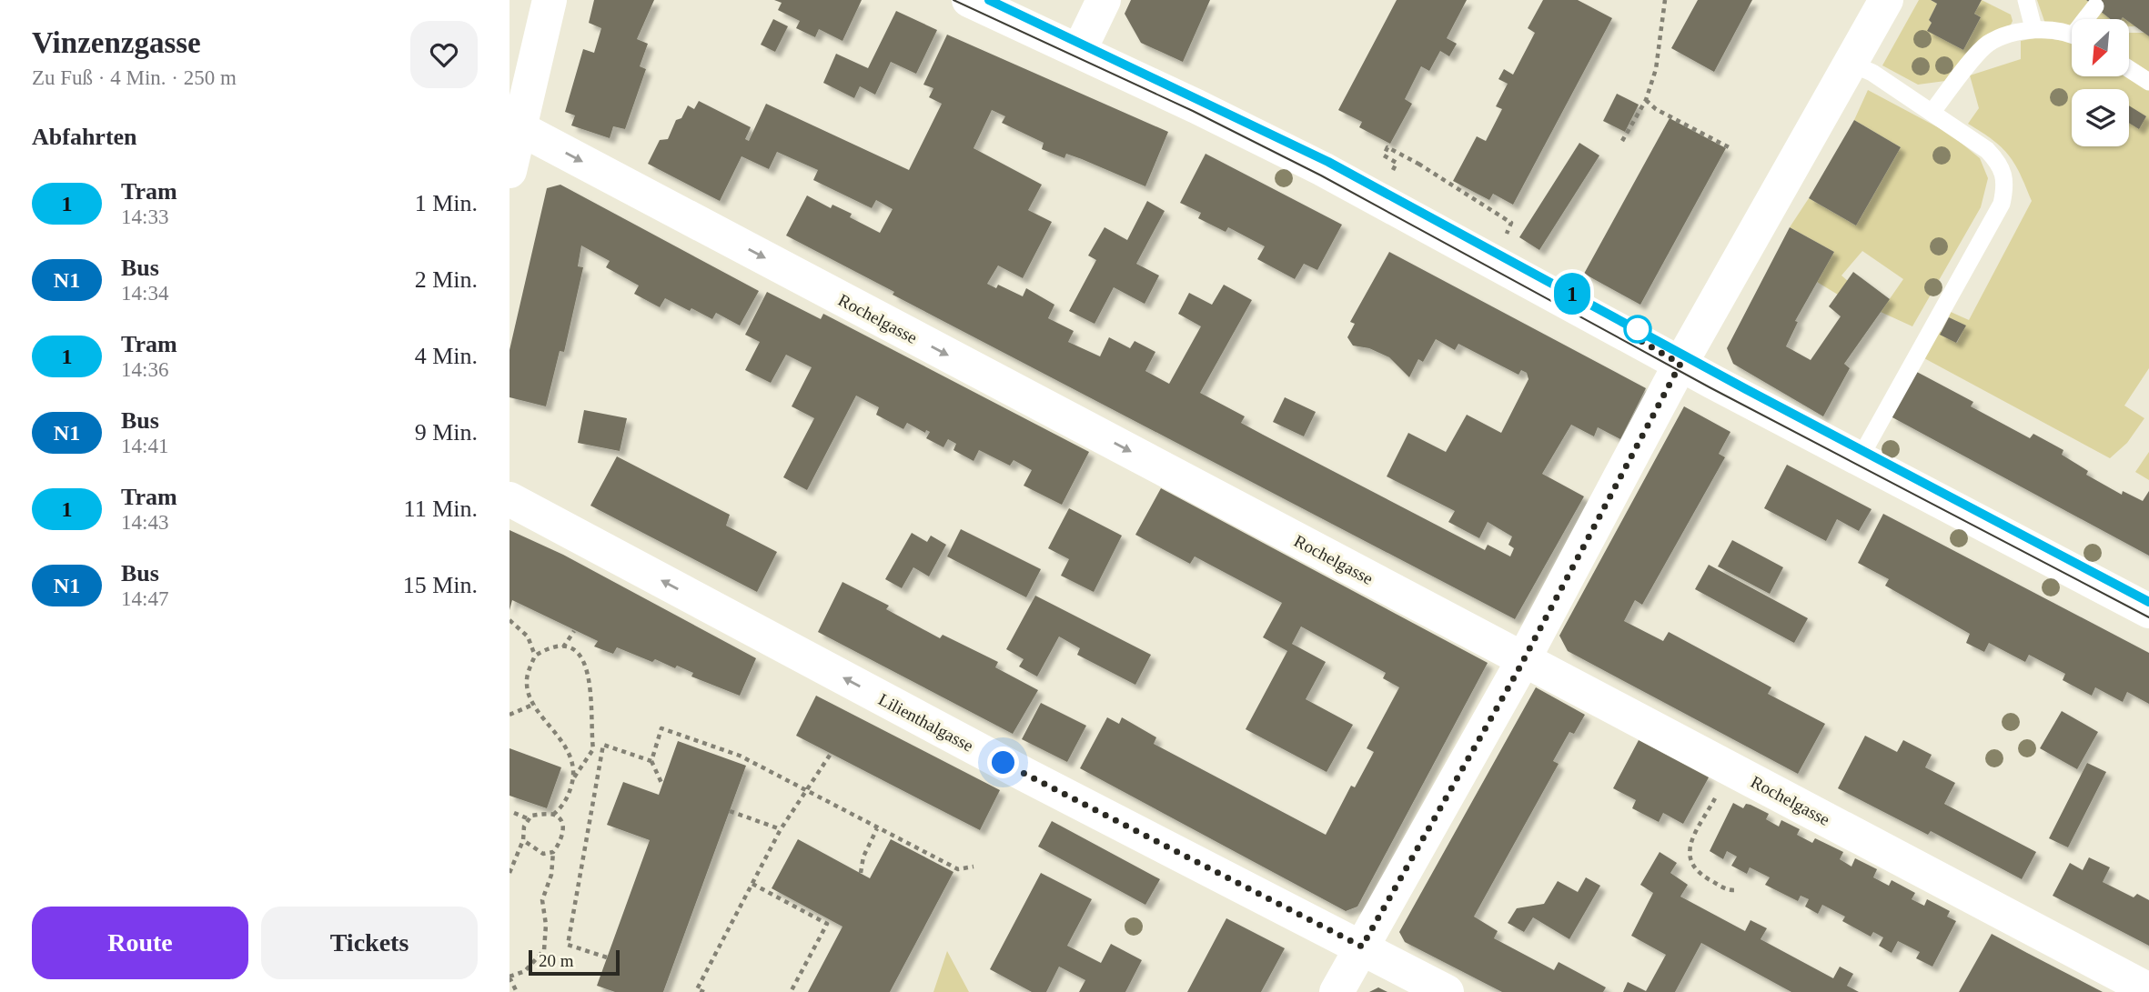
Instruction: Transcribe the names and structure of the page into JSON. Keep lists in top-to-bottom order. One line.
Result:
{"streets":{"street":["Rochelgasse","Lilienthalgasse"]},"one_way":["Rochelgasse","Lilienthalgasse"],"lines":["tram line 1"],"scale_bar":"20 m","north":"bottom left","page":{"heading":[["Vinzenzgasse","Zu Fuß · 4 Min. · 250 m"],"Abfahrten"],"on_map":"1","list":[{"mark":"1","name":"Tram","note":"14:33","value":"1 Min."},{"mark":"N1","name":"Bus","note":"14:34","value":"2 Min."},{"mark":"1","name":"Tram","note":"14:36","value":"4 Min."},{"mark":"N1","name":"Bus","note":"14:41","value":"9 Min."},{"mark":"1","name":"Tram","note":"14:43","value":"11 Min."},{"mark":"N1","name":"Bus","note":"14:47","value":"15 Min."}],"buttons":["Route","Tickets"],"scale":"20 m"}}
